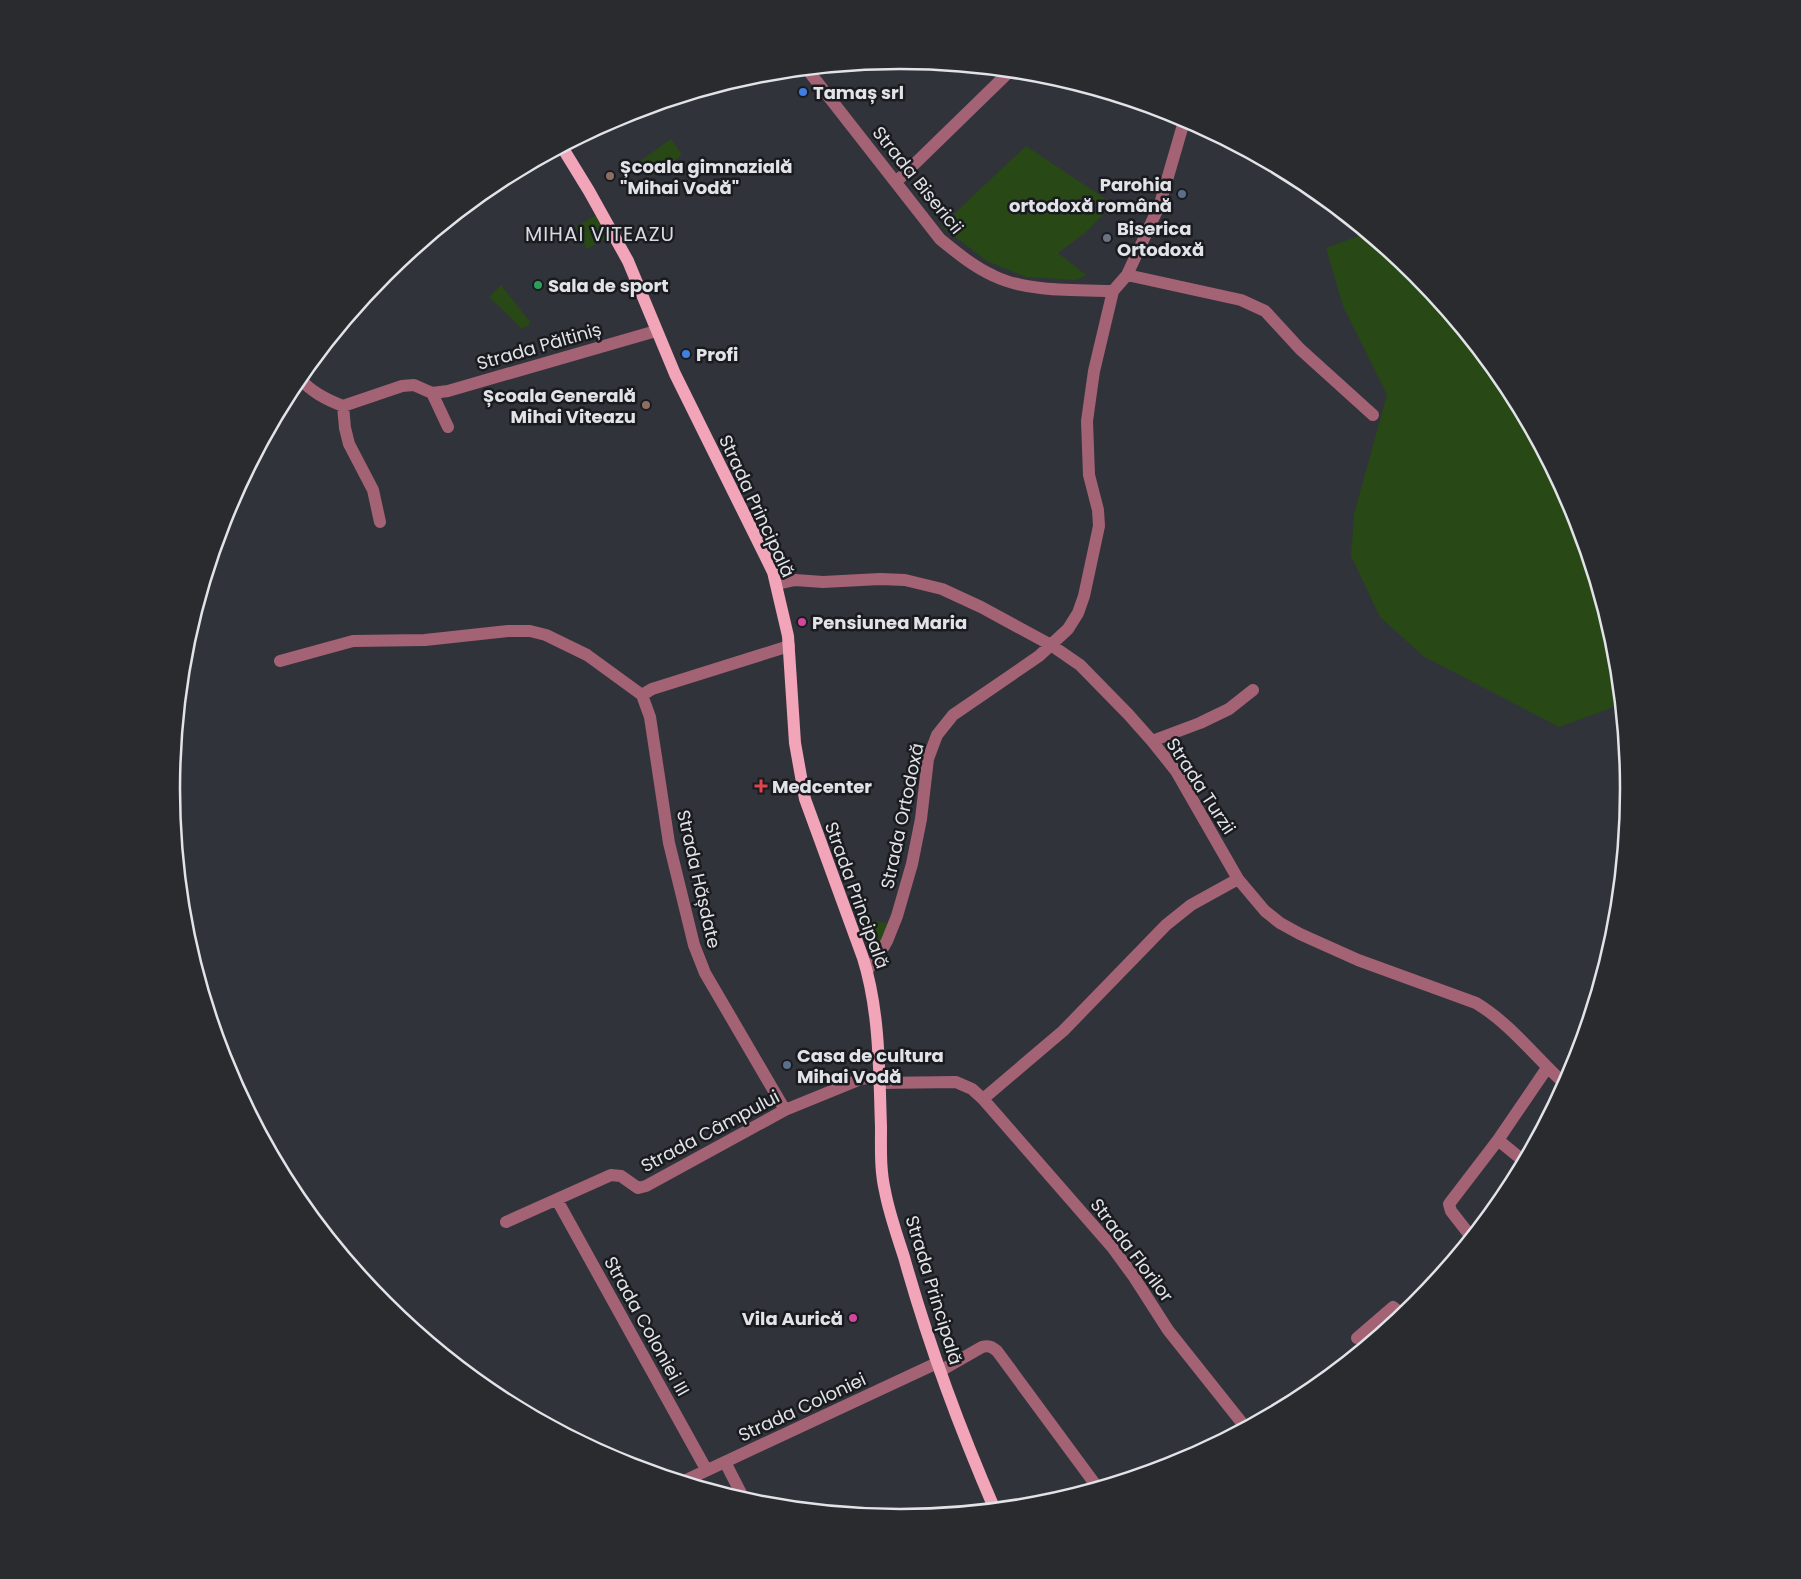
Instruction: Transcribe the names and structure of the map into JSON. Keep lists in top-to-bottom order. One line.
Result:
{"streets":{"main road":["Strada Principală"],"street":["Strada Bisericii","Strada Păltiniș","Strada Turzii","Strada Ortodoxă","Strada Hășdate","Strada Câmpului","Strada Florilor","Strada Coloniei III","Strada Coloniei"]},"crossings":[["Strada Bisericii","Strada Ortodoxă"],["Strada Păltiniș","Strada Principală"],["Strada Principală","Strada Turzii"],["Strada Principală","Strada Ortodoxă"],["Strada Principală","Strada Câmpului"],["Strada Principală","Strada Florilor"],["Strada Principală","Strada Coloniei"],["Strada Turzii","Strada Ortodoxă"],["Strada Hășdate","Strada Câmpului"],["Strada Câmpului","Strada Florilor"],["Strada Câmpului","Strada Coloniei III"],["Strada Coloniei III","Strada Coloniei"]],"districts":["MIHAI VITEAZU"],"places":{"other":["Tamaș srl","Școala gimnazială \"Mihai Vodă\"","Parohia ortodoxă română","Biserica Ortodoxă","Sala de sport","Profi","Școala Generală Mihai Viteazu","Pensiunea Maria","Casa de cultura Mihai Vodă","Vila Aurică"],"health":["Medcenter"]}}
